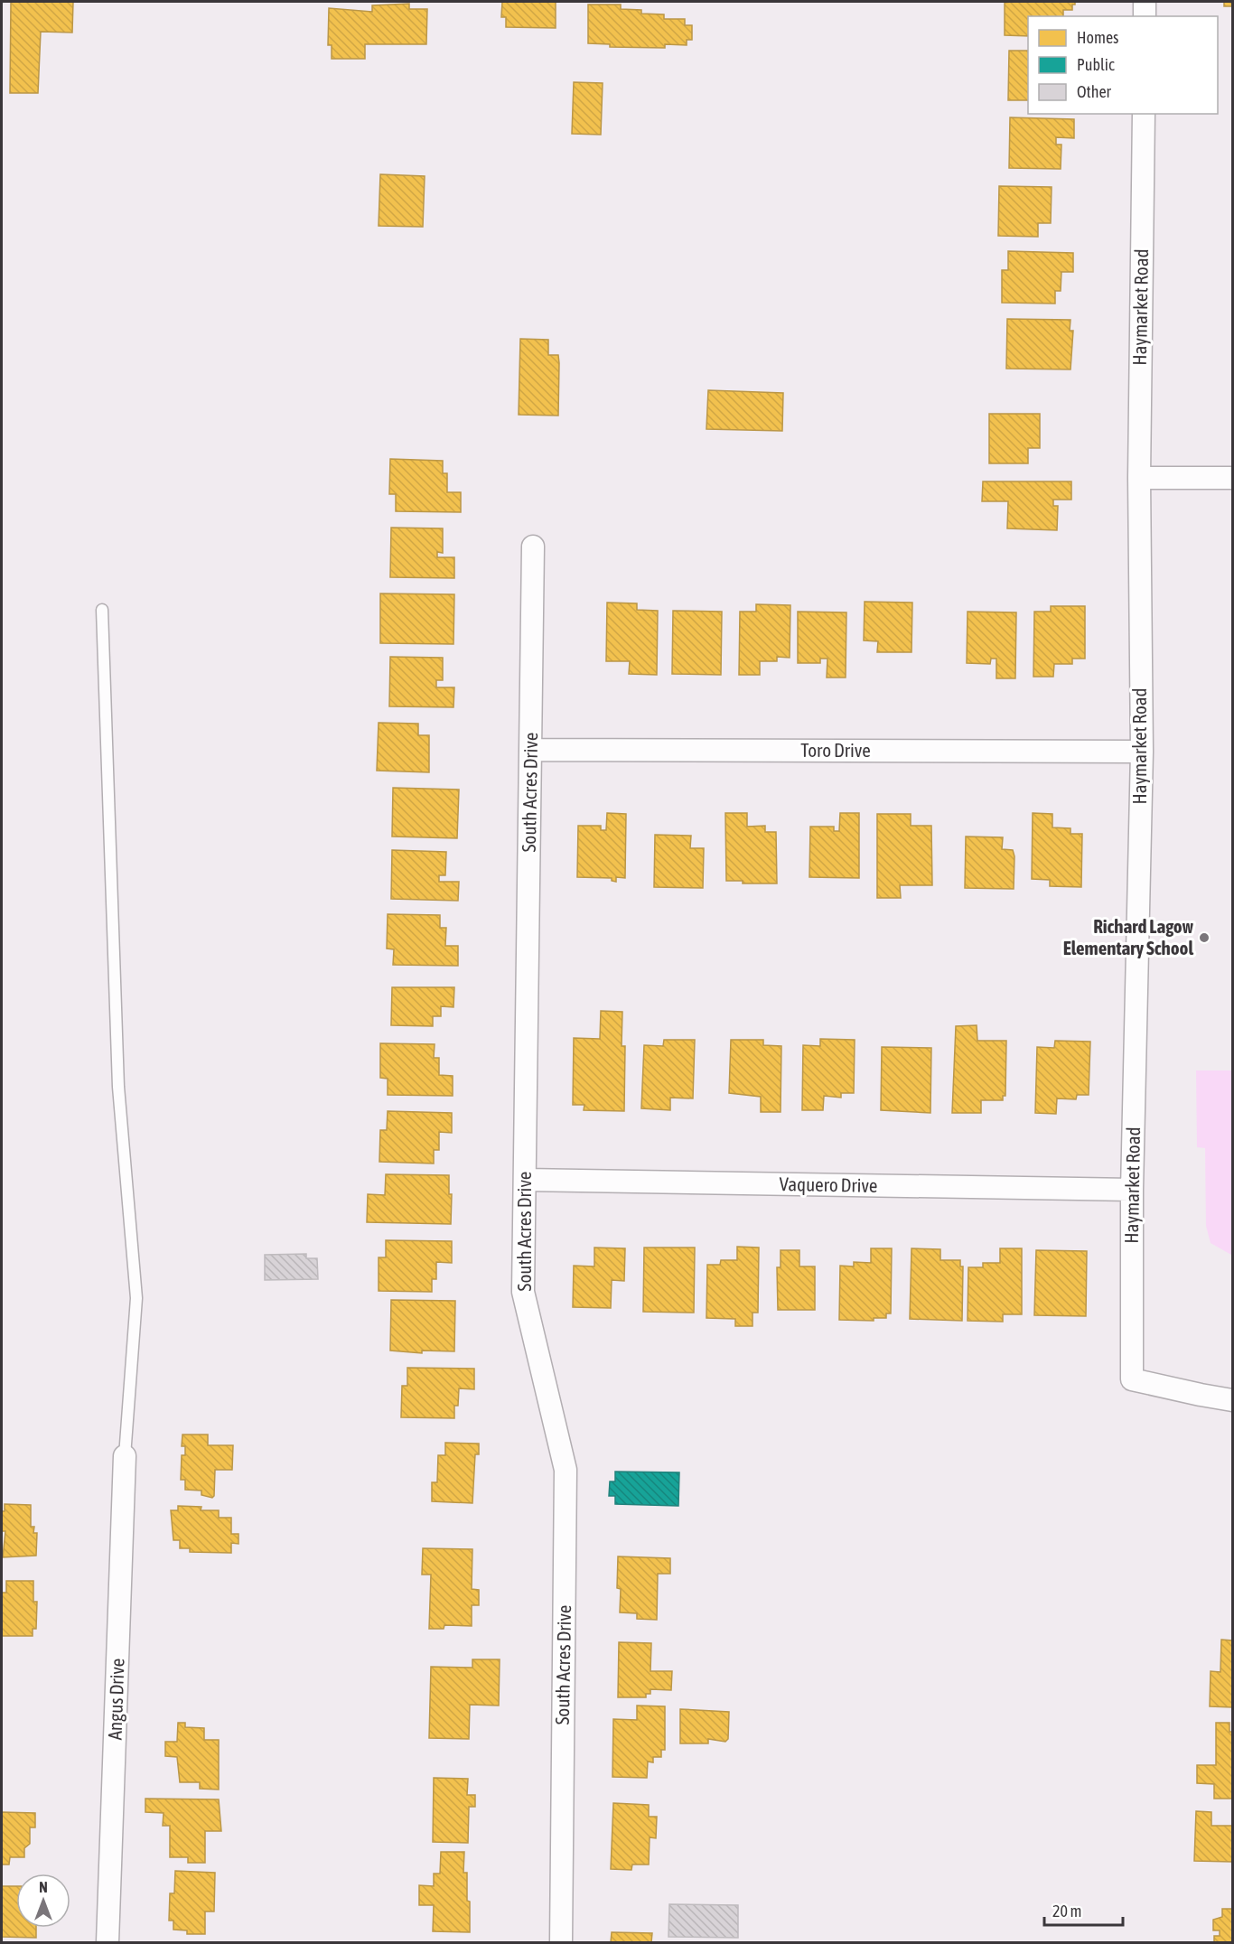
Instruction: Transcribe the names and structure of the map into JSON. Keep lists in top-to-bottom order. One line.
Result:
{"streets":{"street":["Haymarket Road","Toro Drive","South Acres Drive","Vaquero Drive","Angus Drive"]},"crossings":[["Haymarket Road","Toro Drive"],["Haymarket Road","Vaquero Drive"],["Toro Drive","South Acres Drive"],["South Acres Drive","Vaquero Drive"]],"places":["Richard Lagow Elementary School"],"legend":["Homes","Public","Other"],"scale_bar":"20 m","north":"top"}
